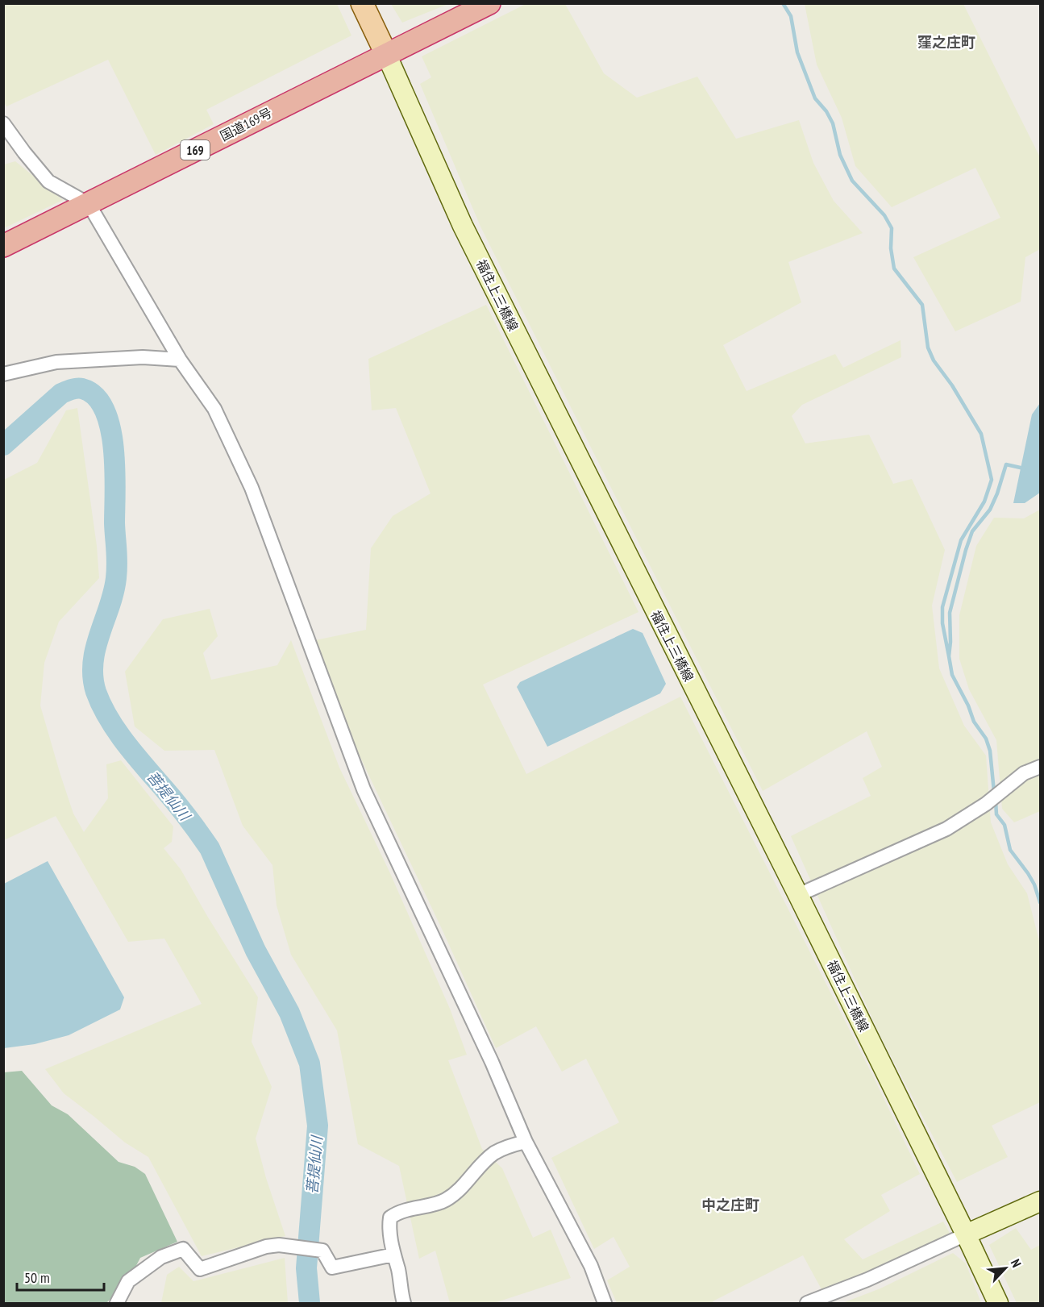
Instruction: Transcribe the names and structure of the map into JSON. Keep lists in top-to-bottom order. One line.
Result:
{"streets":{"highway":["国道169号","169"],"main road":["福住上三橋線"]},"crossings":[["国道169号","福住上三橋線"]],"districts":["窪之庄町","中之庄町"],"water":["菩提仙川"],"scale_bar":"50 m","north":"top right"}
